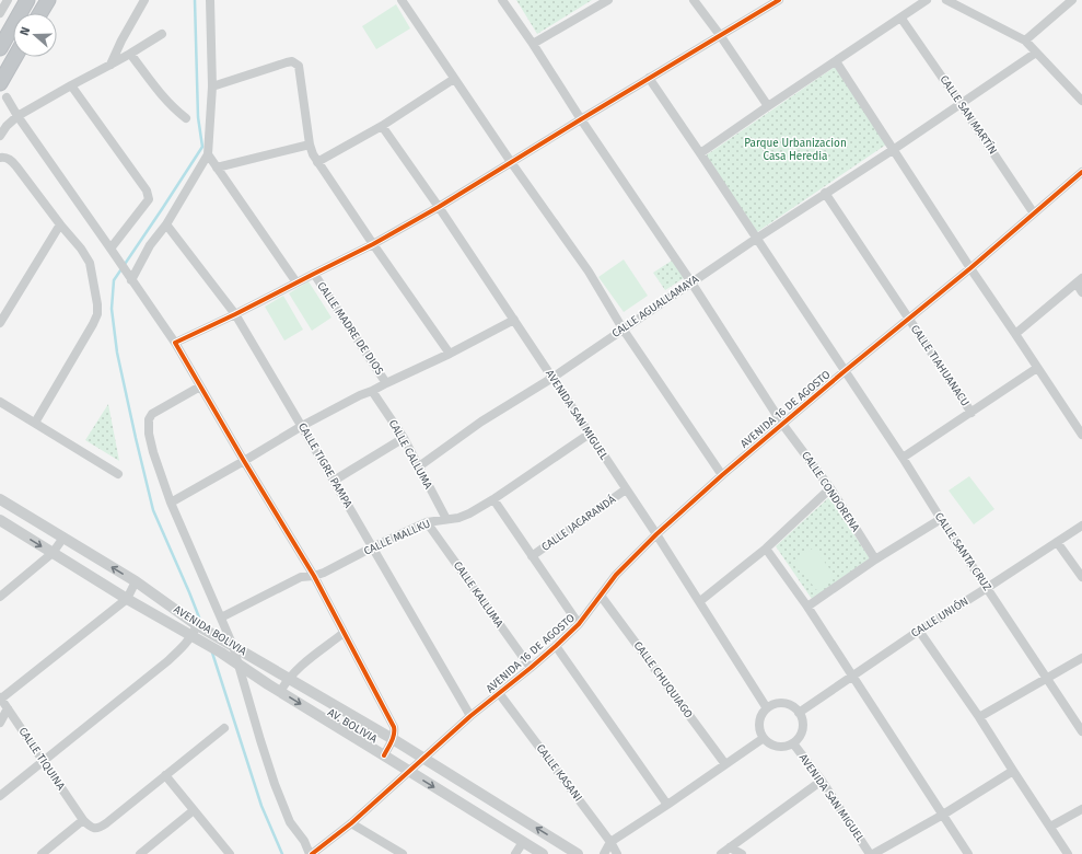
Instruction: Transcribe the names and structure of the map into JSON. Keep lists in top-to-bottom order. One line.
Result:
{"streets":{"street":["CALLE SAN MARTÍN","CALLE AGUALLAMAYA","CALLE MADRE DE DIOS","CALLE TIAHUANACU","AVENIDA 16 DE AGOSTO","AVENIDA SAN MIGUEL","CALLE CALLUMA","CALLE TIGRE PAMPA","CALLE CONDORENA","CALLE JACARANDÁ","CALLE MALLKU","CALLE SANTA CRUZ","CALLE KALLUMA","CALLE UNIÓN","AVENIDA BOLIVIA","CALLE CHUQUIAGO","AV. BOLIVIA","CALLE TIQUINA","CALLE KASANI"]},"crossings":[["CALLE SAN MARTÍN","CALLE AGUALLAMAYA"],["CALLE SAN MARTÍN","AVENIDA 16 DE AGOSTO"],["CALLE AGUALLAMAYA","CALLE TIAHUANACU"],["CALLE AGUALLAMAYA","AVENIDA SAN MIGUEL"],["CALLE AGUALLAMAYA","CALLE CALLUMA"],["CALLE AGUALLAMAYA","CALLE CONDORENA"],["CALLE AGUALLAMAYA","CALLE SANTA CRUZ"],["CALLE TIAHUANACU","AVENIDA 16 DE AGOSTO"],["AVENIDA 16 DE AGOSTO","AVENIDA SAN MIGUEL"],["AVENIDA 16 DE AGOSTO","CALLE TIGRE PAMPA"],["AVENIDA 16 DE AGOSTO","CALLE CONDORENA"],["AVENIDA 16 DE AGOSTO","CALLE SANTA CRUZ"],["AVENIDA 16 DE AGOSTO","CALLE KALLUMA"],["AVENIDA 16 DE AGOSTO","AVENIDA BOLIVIA"],["AVENIDA 16 DE AGOSTO","CALLE CHUQUIAGO"],["AVENIDA 16 DE AGOSTO","AV. BOLIVIA"],["AVENIDA 16 DE AGOSTO","CALLE KASANI"],["AVENIDA SAN MIGUEL","CALLE JACARANDÁ"],["AVENIDA SAN MIGUEL","CALLE MALLKU"],["AVENIDA SAN MIGUEL","CALLE UNIÓN"],["CALLE CALLUMA","CALLE MALLKU"],["CALLE TIGRE PAMPA","CALLE MALLKU"],["CALLE MALLKU","CALLE KALLUMA"],["CALLE SANTA CRUZ","CALLE UNIÓN"],["AVENIDA BOLIVIA","AV. BOLIVIA"]],"parks":["Parque Urbanizacion Casa Heredia"],"north":"left"}
